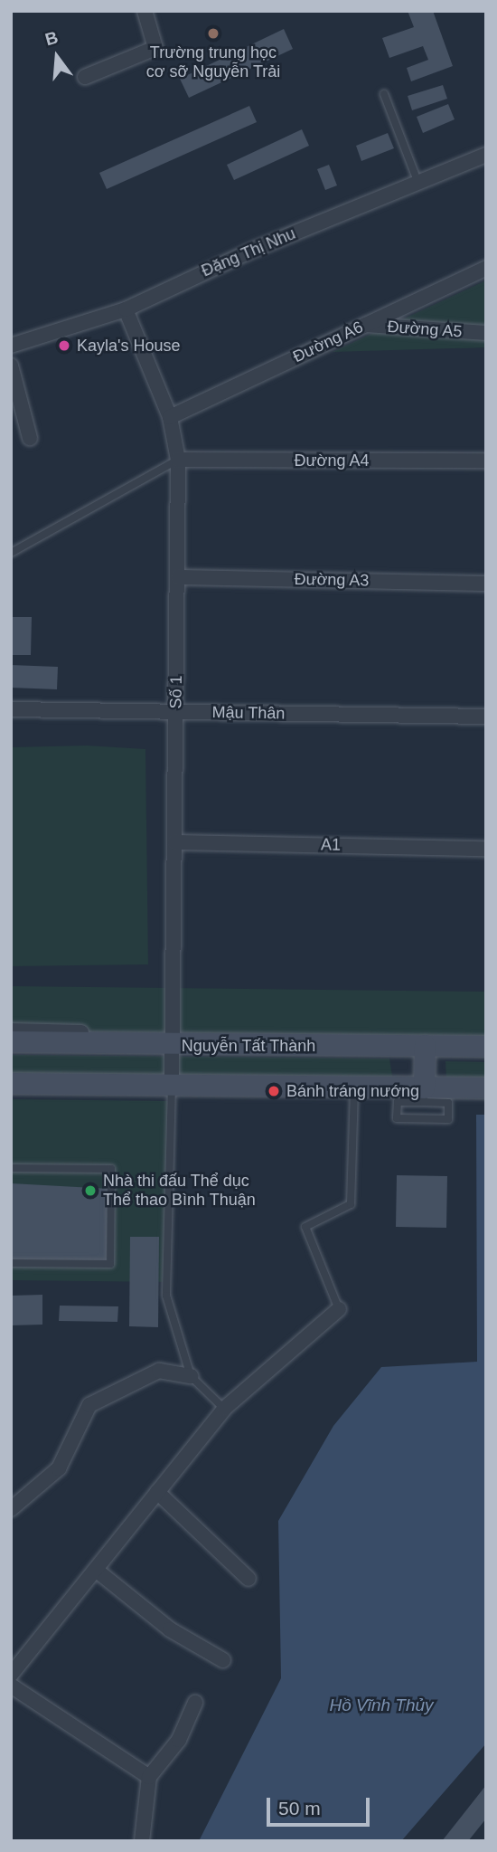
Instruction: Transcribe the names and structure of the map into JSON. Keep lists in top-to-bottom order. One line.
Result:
{"streets":{"street":["Đặng Thị Nhu","Đường A5","Đường A6","Đường A4","Đường A3","Số 1","Mậu Thân","A1","Nguyễn Tất Thành"]},"crossings":[["Đặng Thị Nhu","Số 1"],["Đường A5","Đường A6"],["Đường A6","Số 1"],["Đường A4","Số 1"],["Đường A3","Số 1"],["Số 1","Mậu Thân"],["Số 1","A1"],["Số 1","Nguyễn Tất Thành"]],"water":["Hồ Vĩnh Thủy"],"places":["Trường trung học cơ sỡ Nguyễn Trải","Kayla's House","Bánh tráng nướng","Nhà thi đấu Thể dục Thể thao Bình Thuận"],"scale_bar":"50 m","north":"top"}
